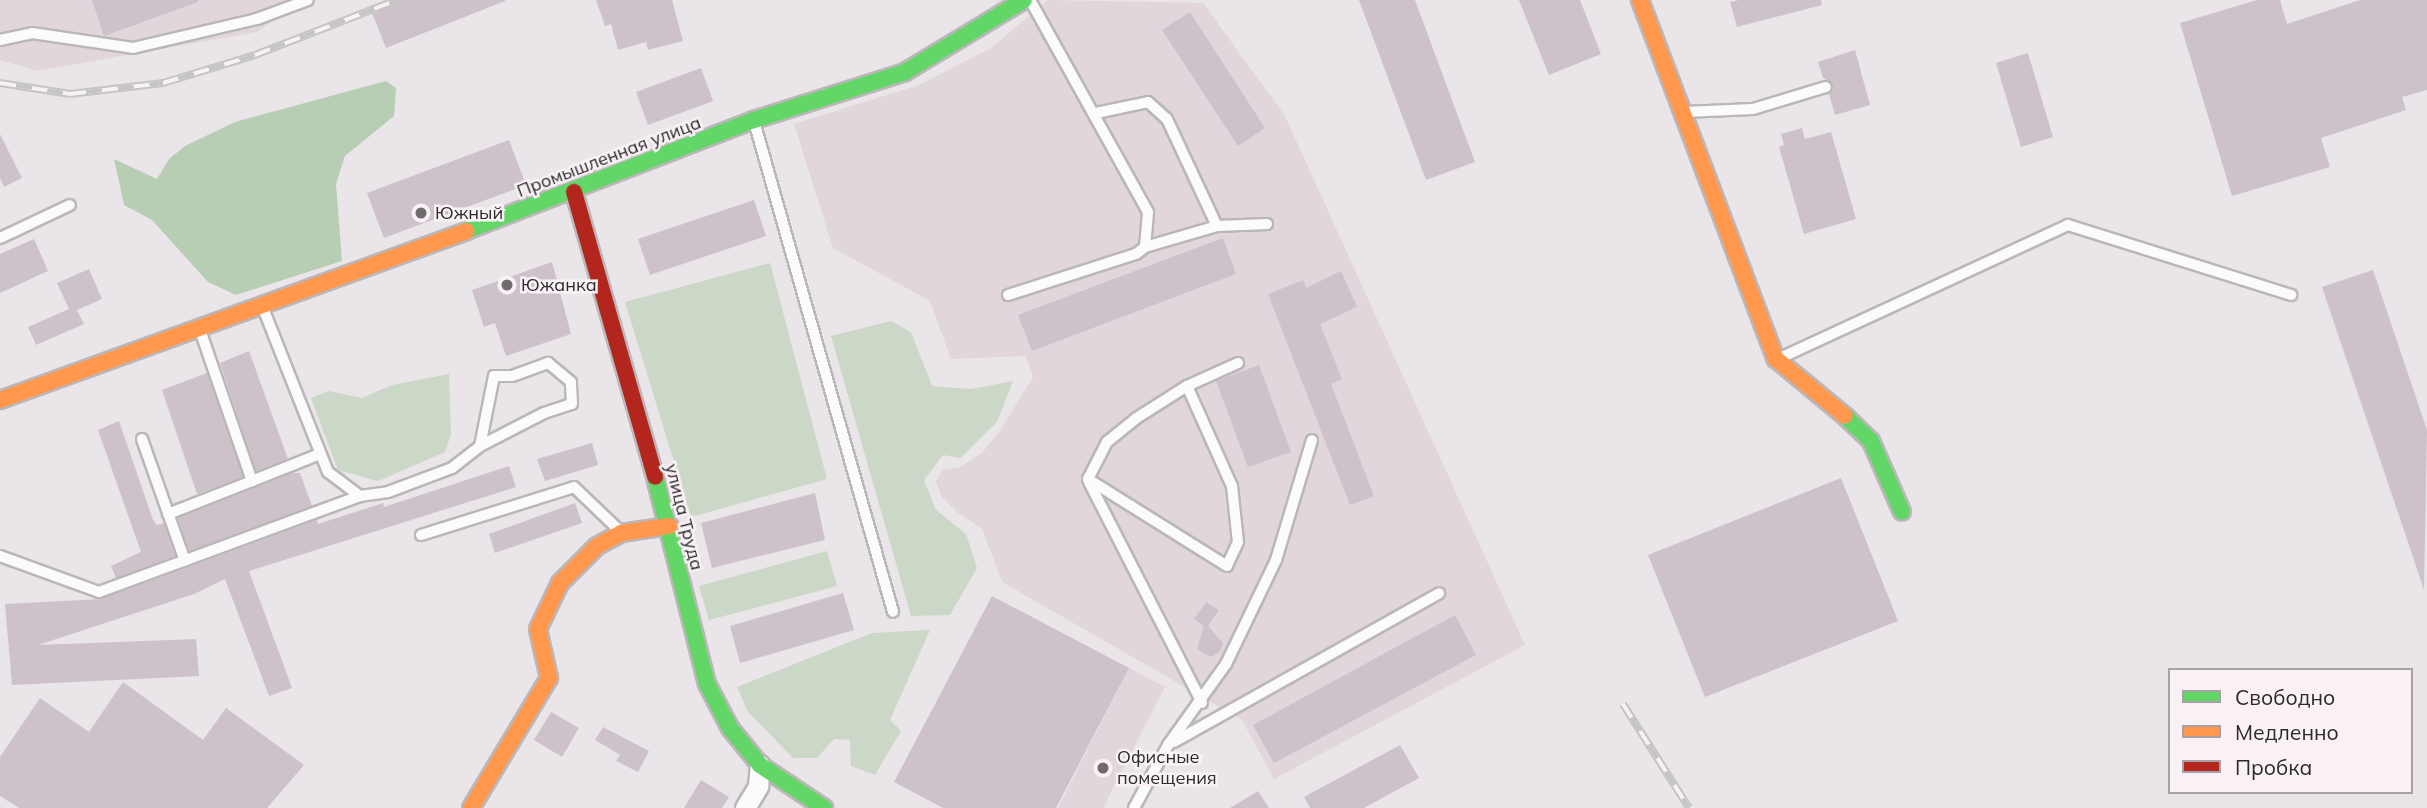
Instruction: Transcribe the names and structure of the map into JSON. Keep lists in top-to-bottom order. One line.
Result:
{"streets":{"street":["Промышленная улица","улица Труда"]},"crossings":[["Промышленная улица","улица Труда"]],"places":["Южный","Южанка","Офисные помещения"],"legend":["Свободно","Медленно","Пробка"]}
